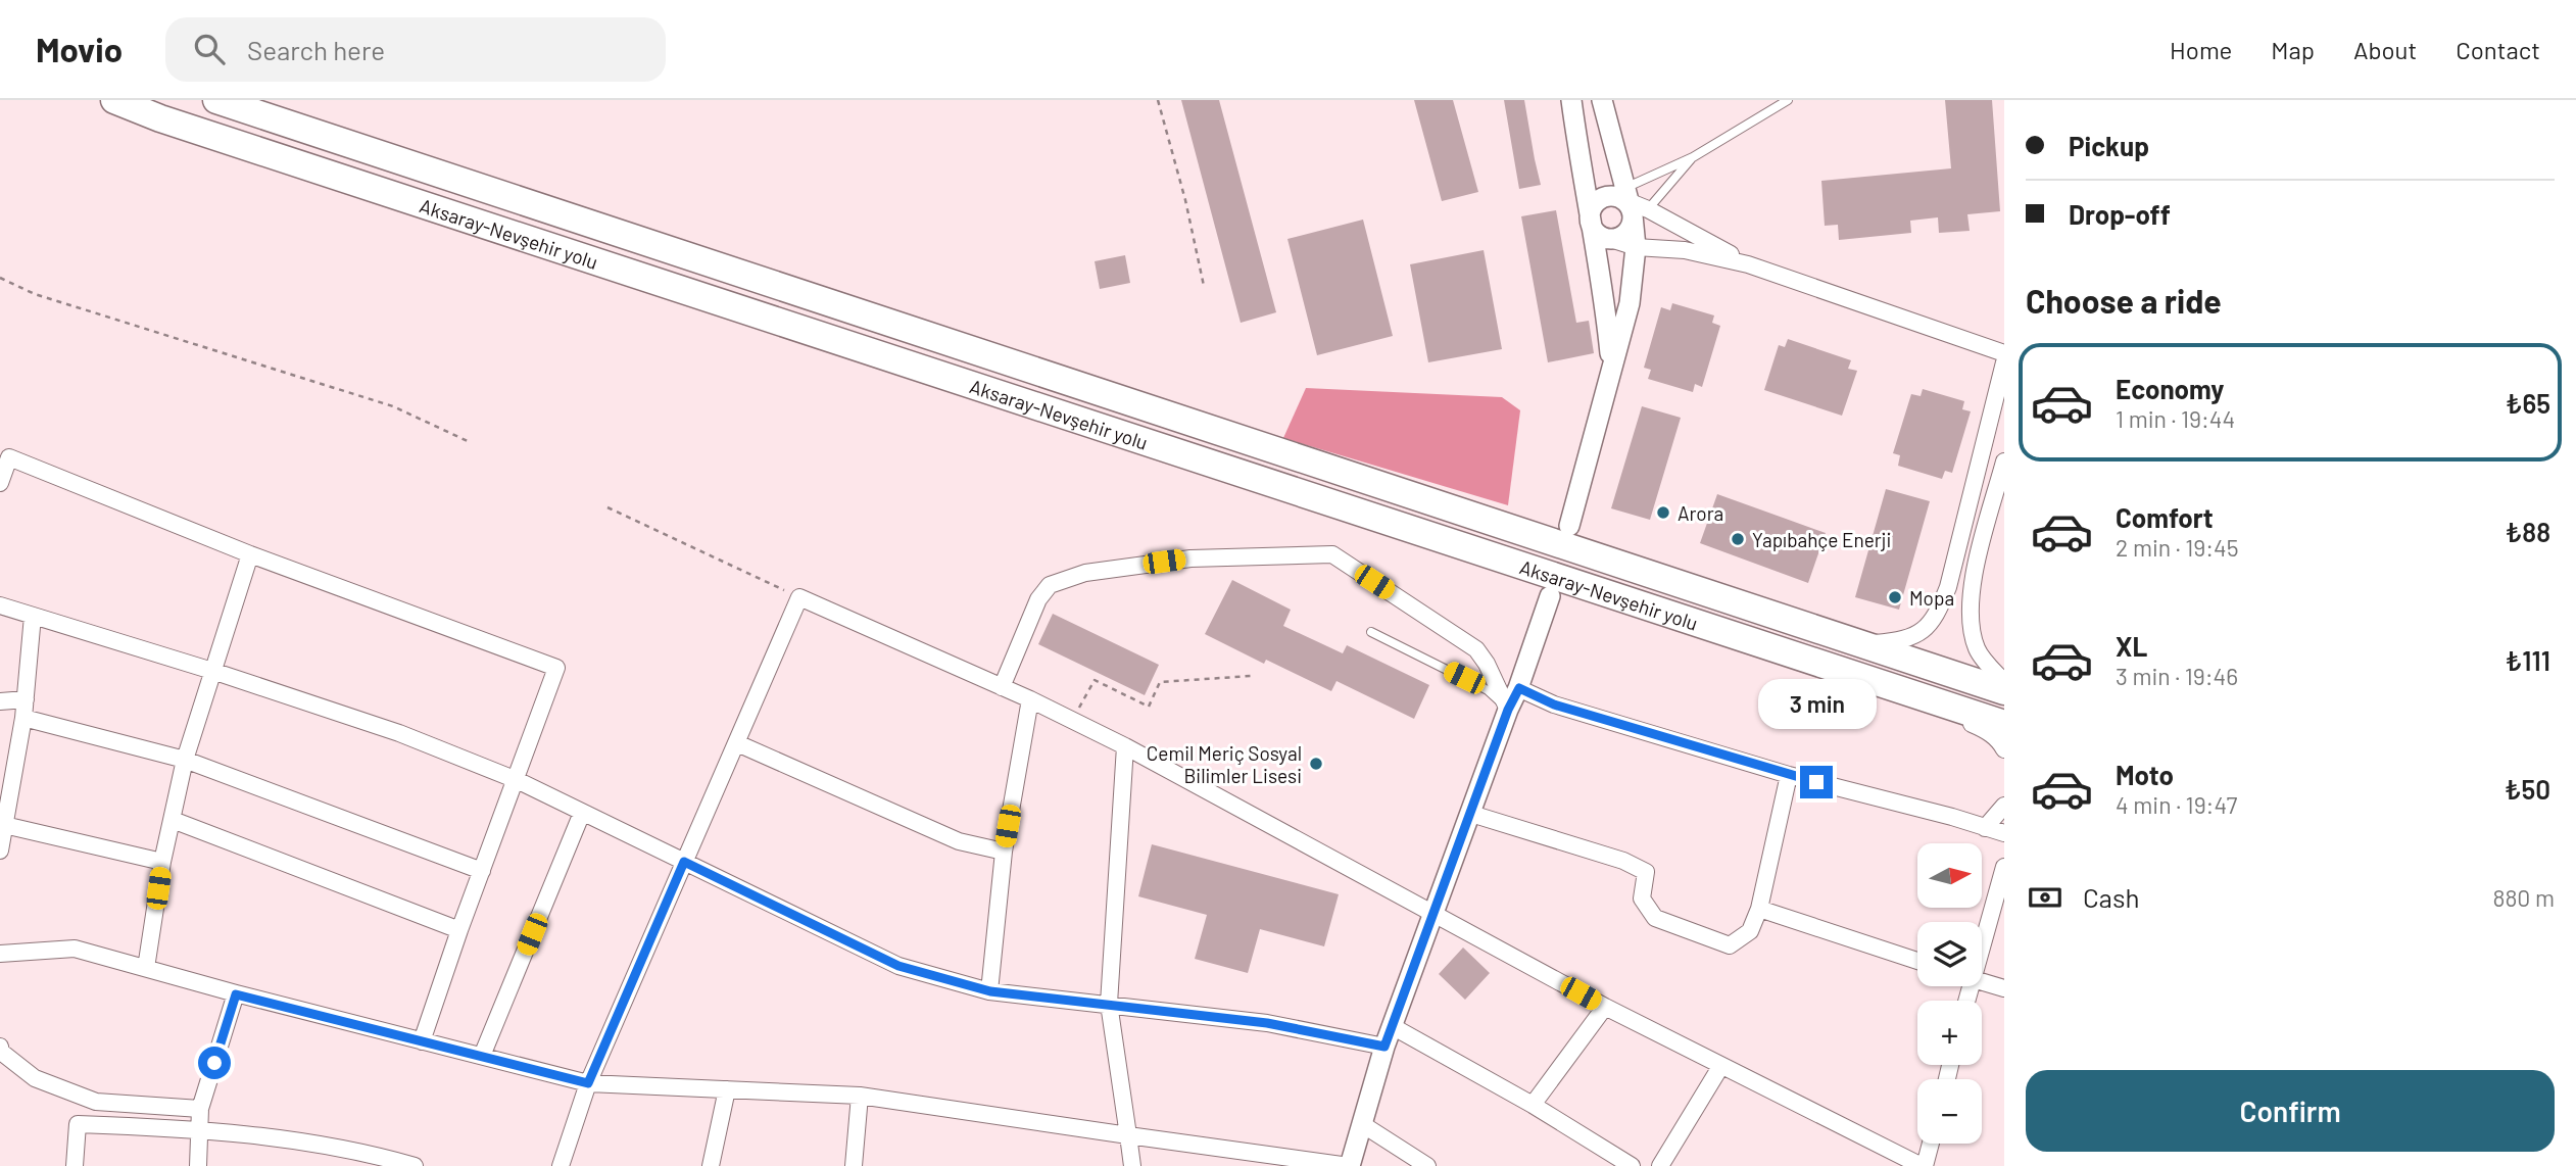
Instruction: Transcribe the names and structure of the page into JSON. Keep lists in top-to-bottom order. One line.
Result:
{"streets":{"highway":["Aksaray-Nevşehir yolu"]},"places":["Arora","Yapıbahçe Enerji","Mopa","Cemil Meriç Sosyal Bilimler Lisesi"],"north":"right","page":{"header":"Movio","search":"Search here","nav":["Home","Map","About","Contact"],"banner":["Pickup","Drop-off"],"heading":"Choose a ride","list":[{"name":"Economy","note":"1 min · 19:44","value":"₺65"},{"name":"Comfort","note":"2 min · 19:45","value":"₺88"},{"name":"XL","note":"3 min · 19:46","value":"₺111"},{"name":"Moto","note":"4 min · 19:47","value":"₺50"}],"bubble":"3 min","map_buttons":["+","−"],"pay":["Cash","880 m"],"buttons":"Confirm"}}
